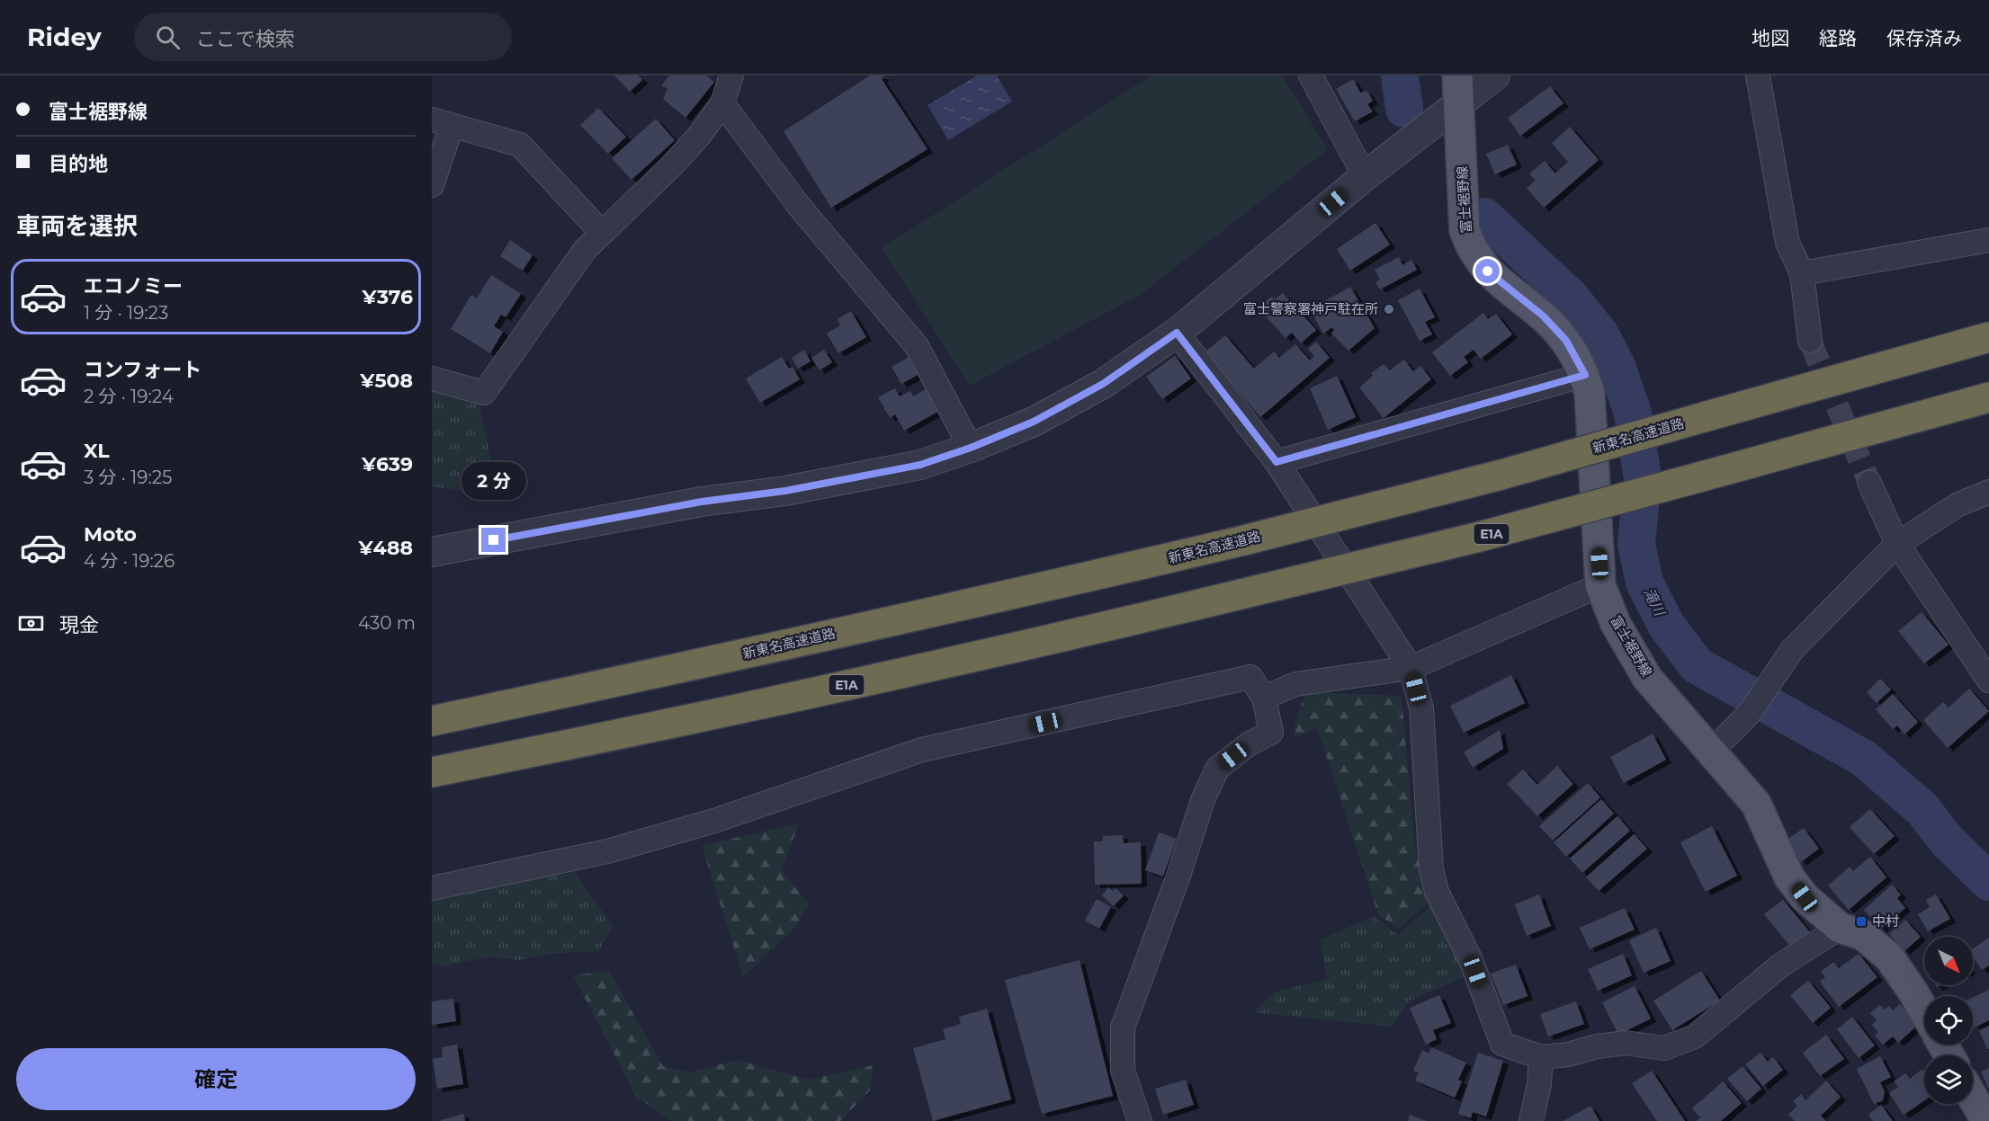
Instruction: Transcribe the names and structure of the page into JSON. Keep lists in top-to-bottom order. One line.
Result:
{"streets":{"highway":["新東名高速道路","E1A"],"main road":["富士裾野線"]},"water":["滝川"],"places":{"other":["富士警察署神戸駐在所"],"transit":["中村"]},"north":"bottom right","page":{"header":"Ridey","search":"ここで検索","nav":["地図","経路","保存済み"],"banner":["富士裾野線","目的地"],"heading":"車両を選択","list":[{"name":"エコノミー","note":"1 分 · 19:23","value":"¥376"},{"name":"コンフォート","note":"2 分 · 19:24","value":"¥508"},{"name":"XL","note":"3 分 · 19:25","value":"¥639"},{"name":"Moto","note":"4 分 · 19:26","value":"¥488"}],"bubble":"2 分","pay":["現金","430 m"],"buttons":"確定"}}
